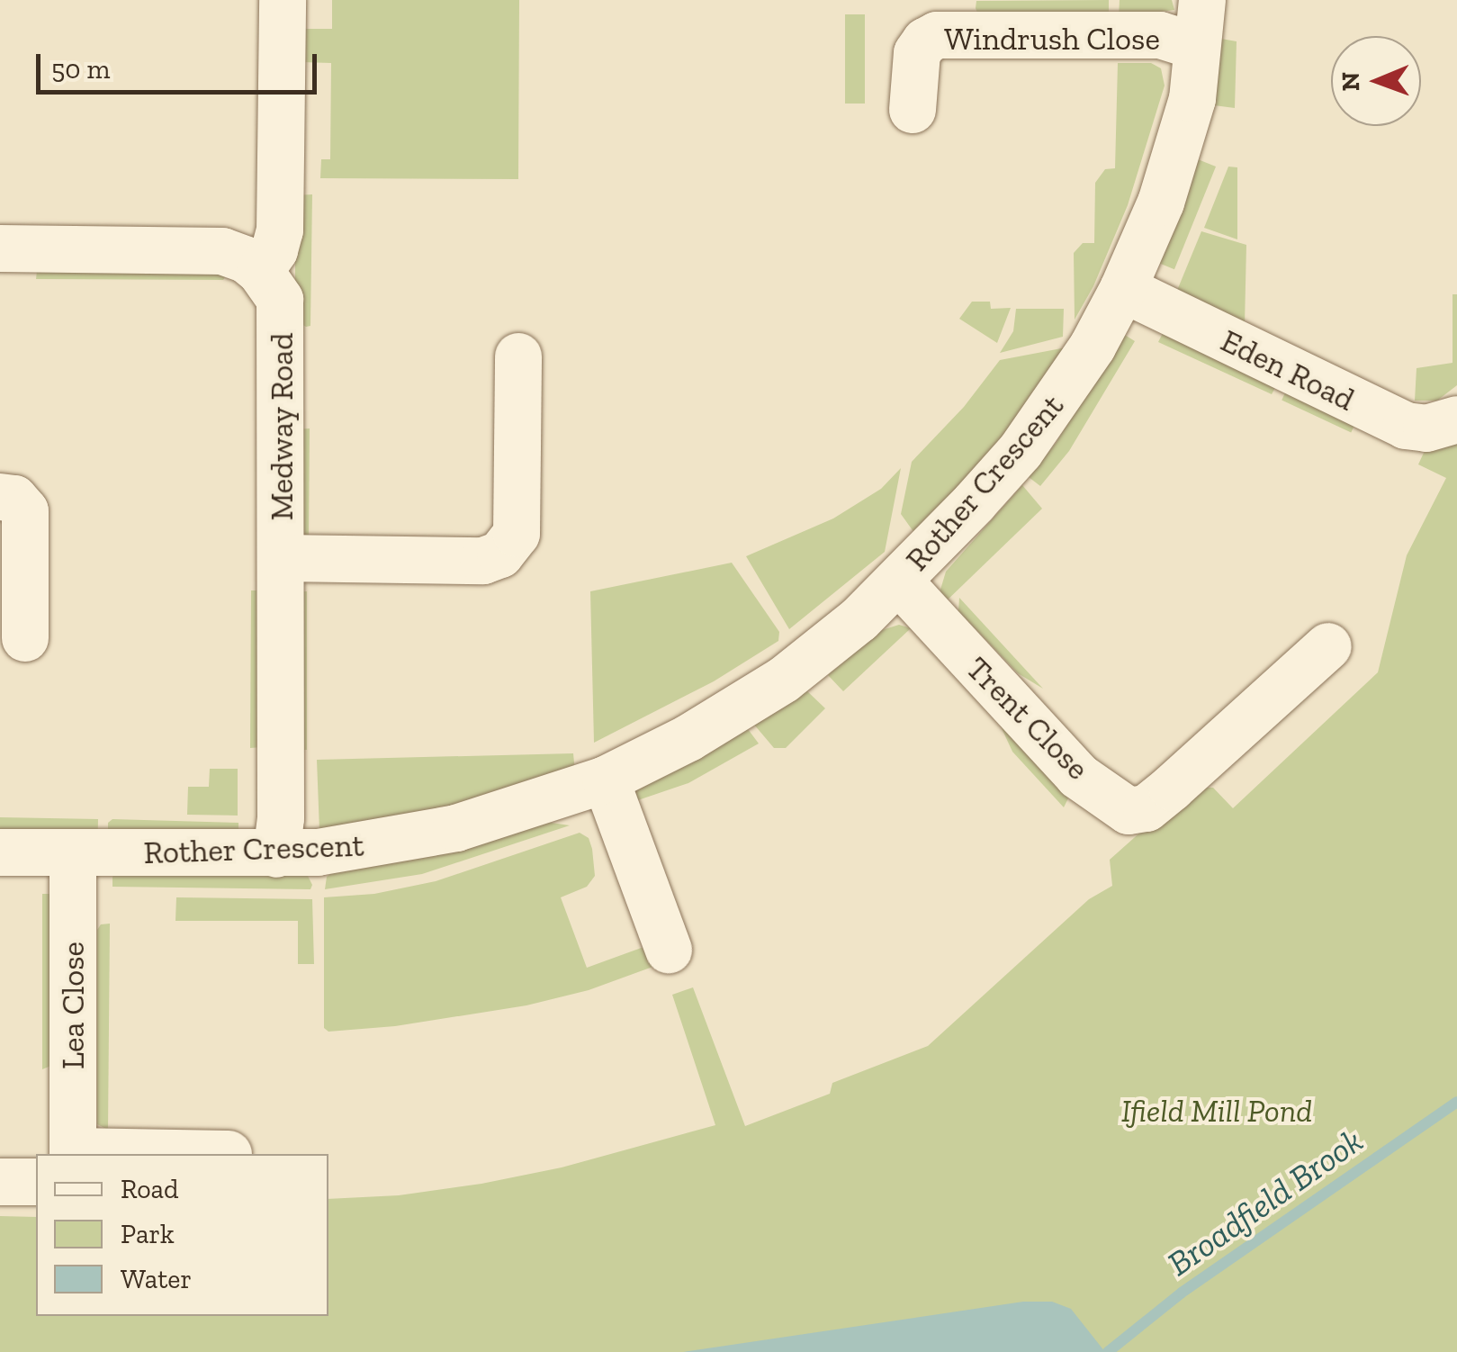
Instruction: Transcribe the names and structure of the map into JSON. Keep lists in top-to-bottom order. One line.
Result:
{"streets":{"street":["Windrush Close","Eden Road","Medway Road","Rother Crescent","Trent Close","Lea Close"]},"crossings":[["Windrush Close","Rother Crescent"],["Eden Road","Rother Crescent"],["Medway Road","Rother Crescent"],["Rother Crescent","Trent Close"],["Rother Crescent","Lea Close"]],"water":["Broadfield Brook"],"parks":["Ifield Mill Pond"],"legend":["Road","Park","Water"],"scale_bar":"50 m","north":"left"}
